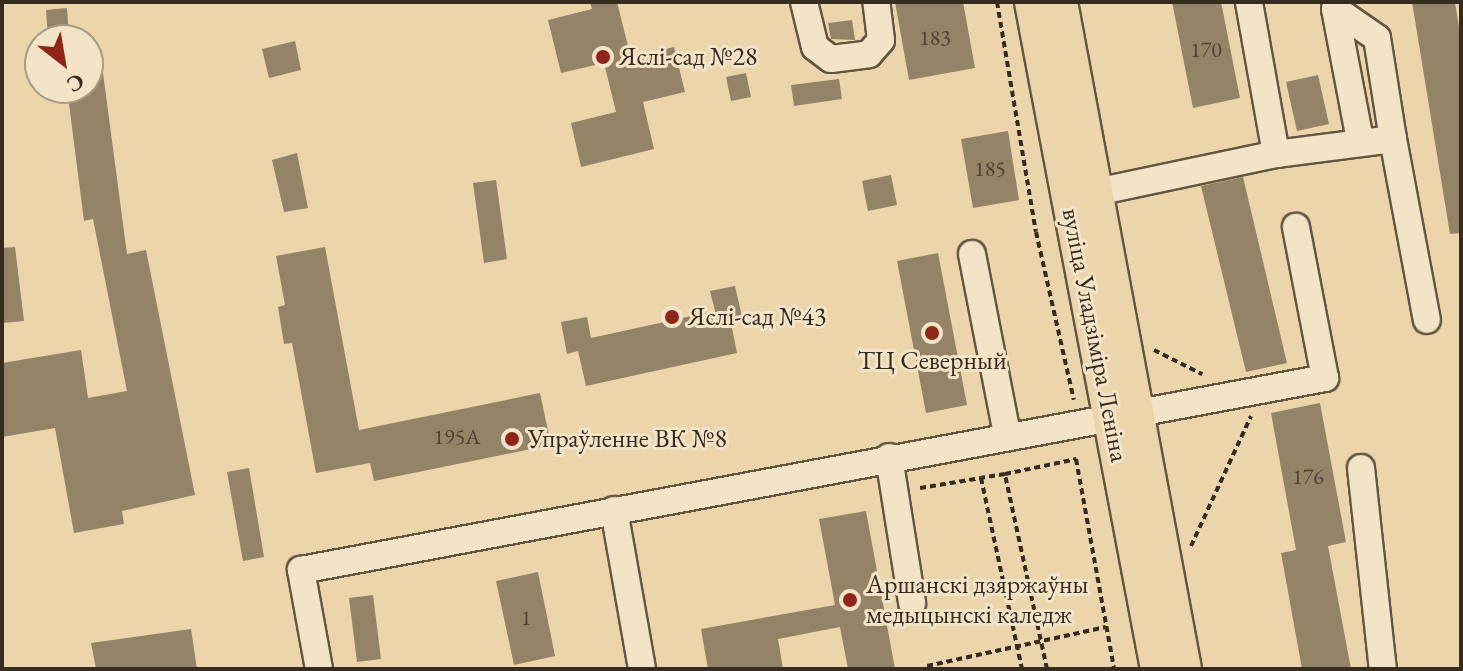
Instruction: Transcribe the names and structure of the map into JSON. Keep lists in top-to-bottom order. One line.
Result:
{"streets":{"main road":["вуліца Уладзіміра Леніна"]},"places":["Яслі-сад №28","Яслі-сад №43","ТЦ Северный","Упраўленне ВК №8","Аршанскі дзяржаўны медыцынскі каледж"],"house_numbers":["183","170","185","195А","176","1"],"north":"bottom right"}
